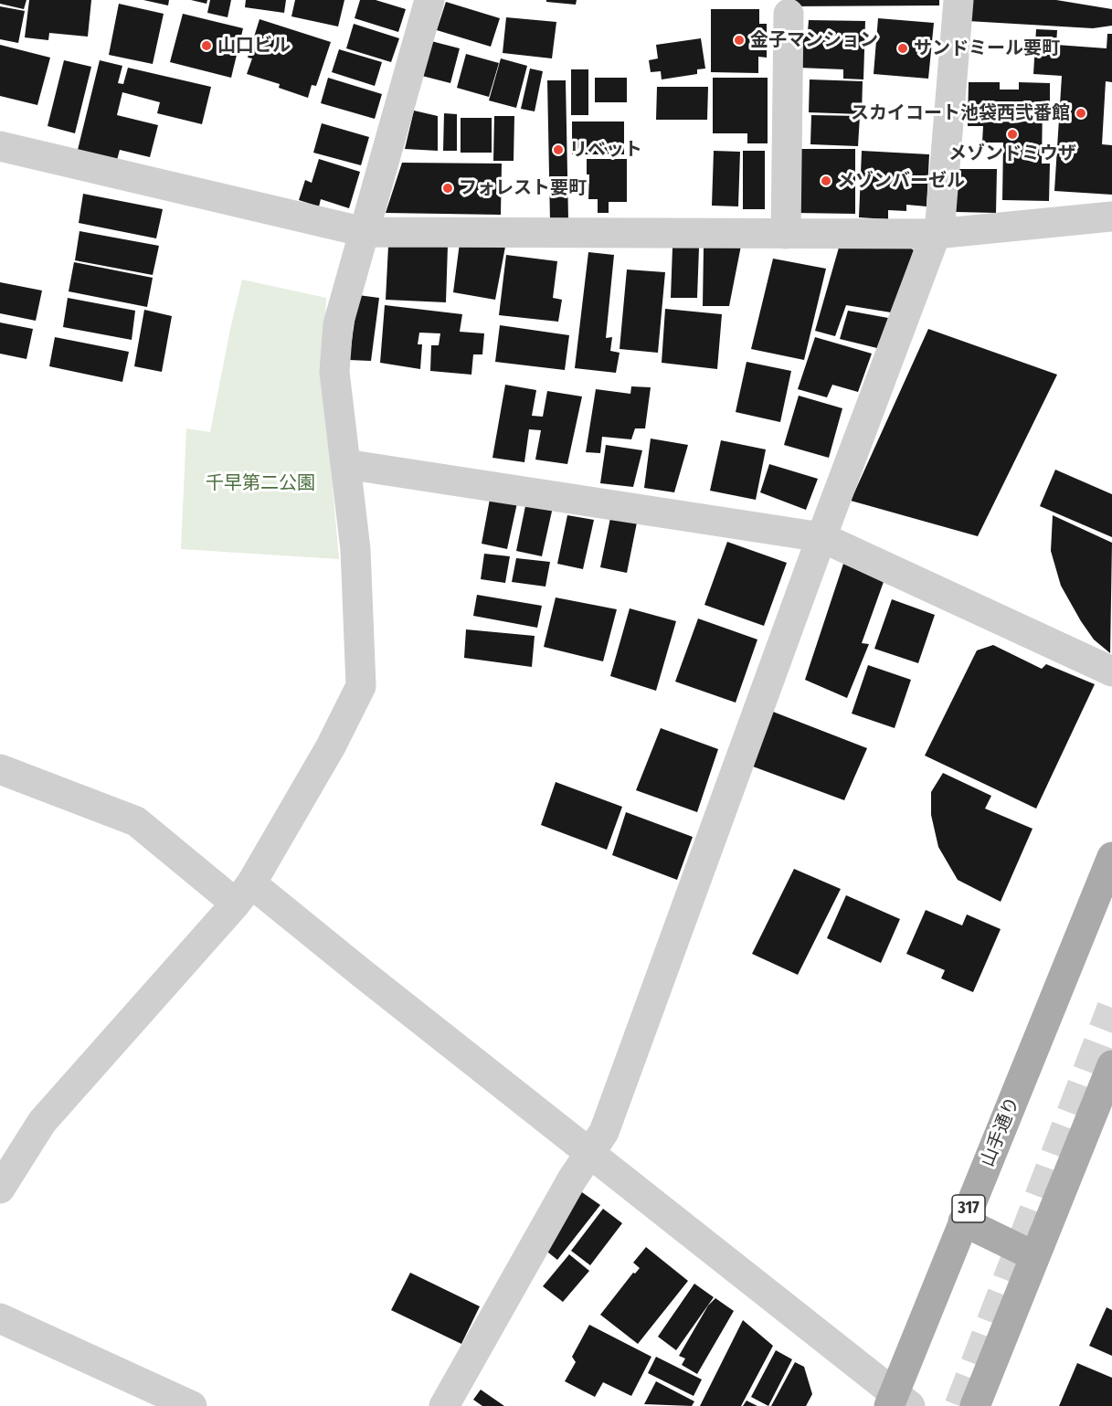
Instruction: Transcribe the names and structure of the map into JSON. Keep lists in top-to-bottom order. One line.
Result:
{"streets":{"main road":["山手通り","317"]},"parks":["千早第二公園"],"places":["金子マンション","山口ビル","サンドミール要町","スカイコート池袋西弐番館","メゾンドミウザ","リベット","メゾンバーゼル","フォレスト要町"]}
